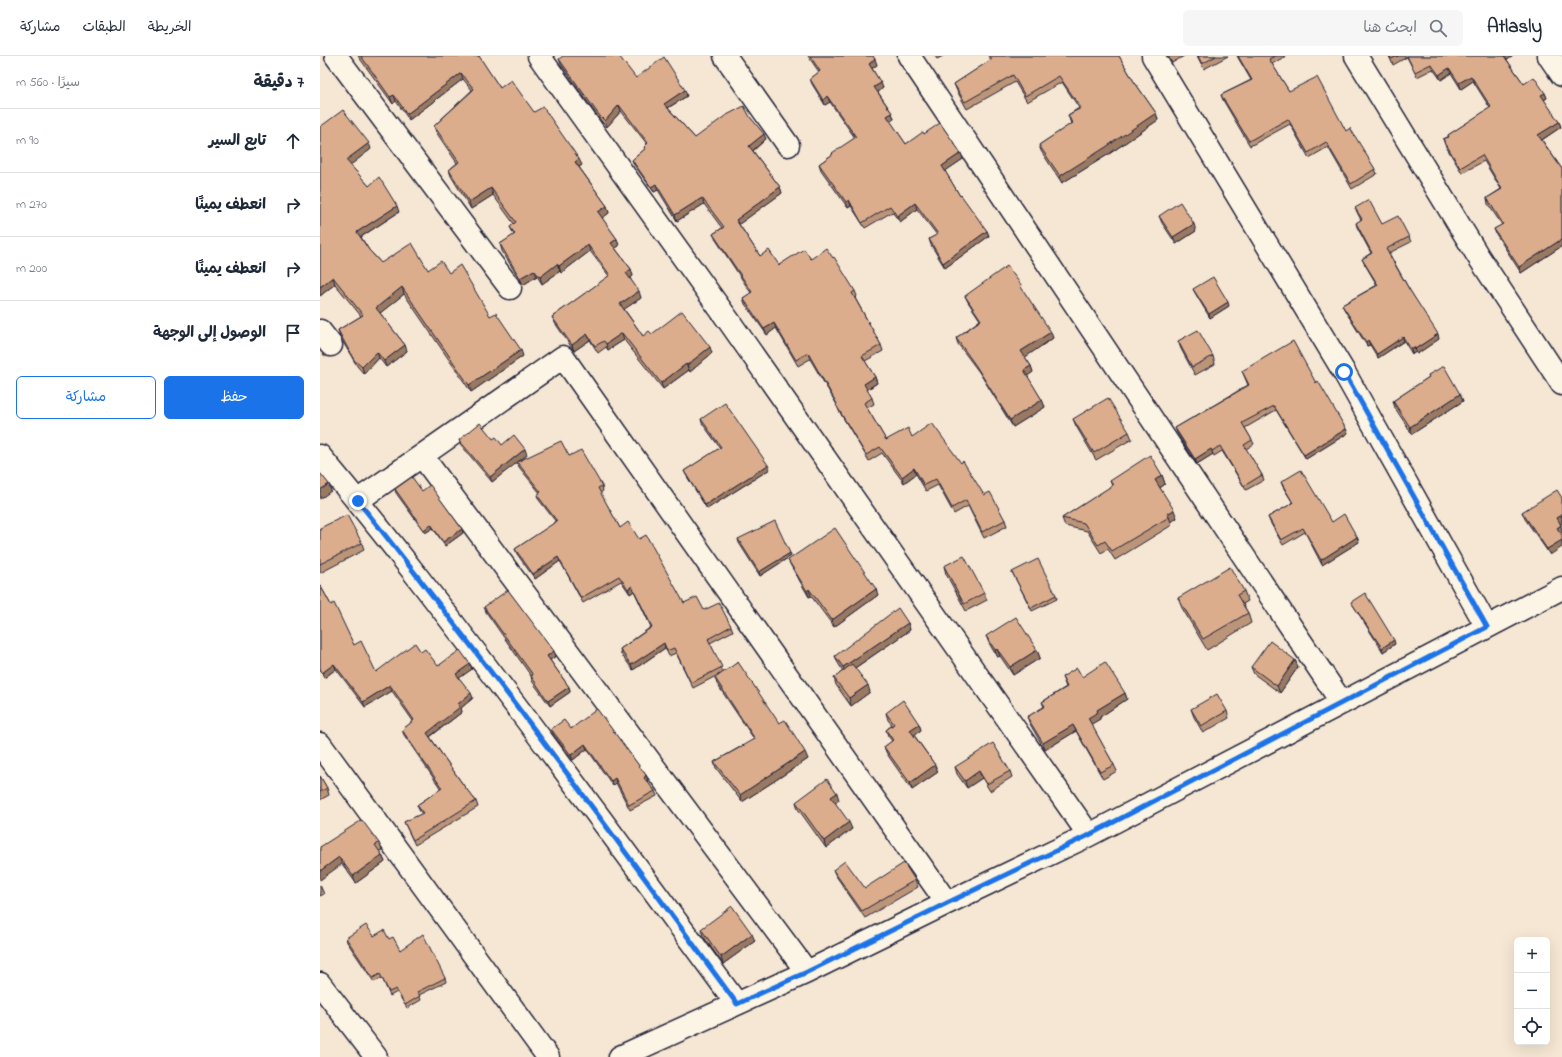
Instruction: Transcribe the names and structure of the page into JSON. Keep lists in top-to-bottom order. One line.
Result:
{"page":{"header":"Atlasly","search":"ابحث هنا","nav":["الخريطة","الطبقات","مشاركة"],"heading":["7 دقيقة","سيرًا · 560 m"],"list":[["تابع السير","90 m"],["انعطف يمينًا","270 m"],["انعطف يمينًا","200 m"],"الوصول إلى الوجهة"],"buttons":["حفظ","مشاركة"],"map_buttons":["+","−"]}}
